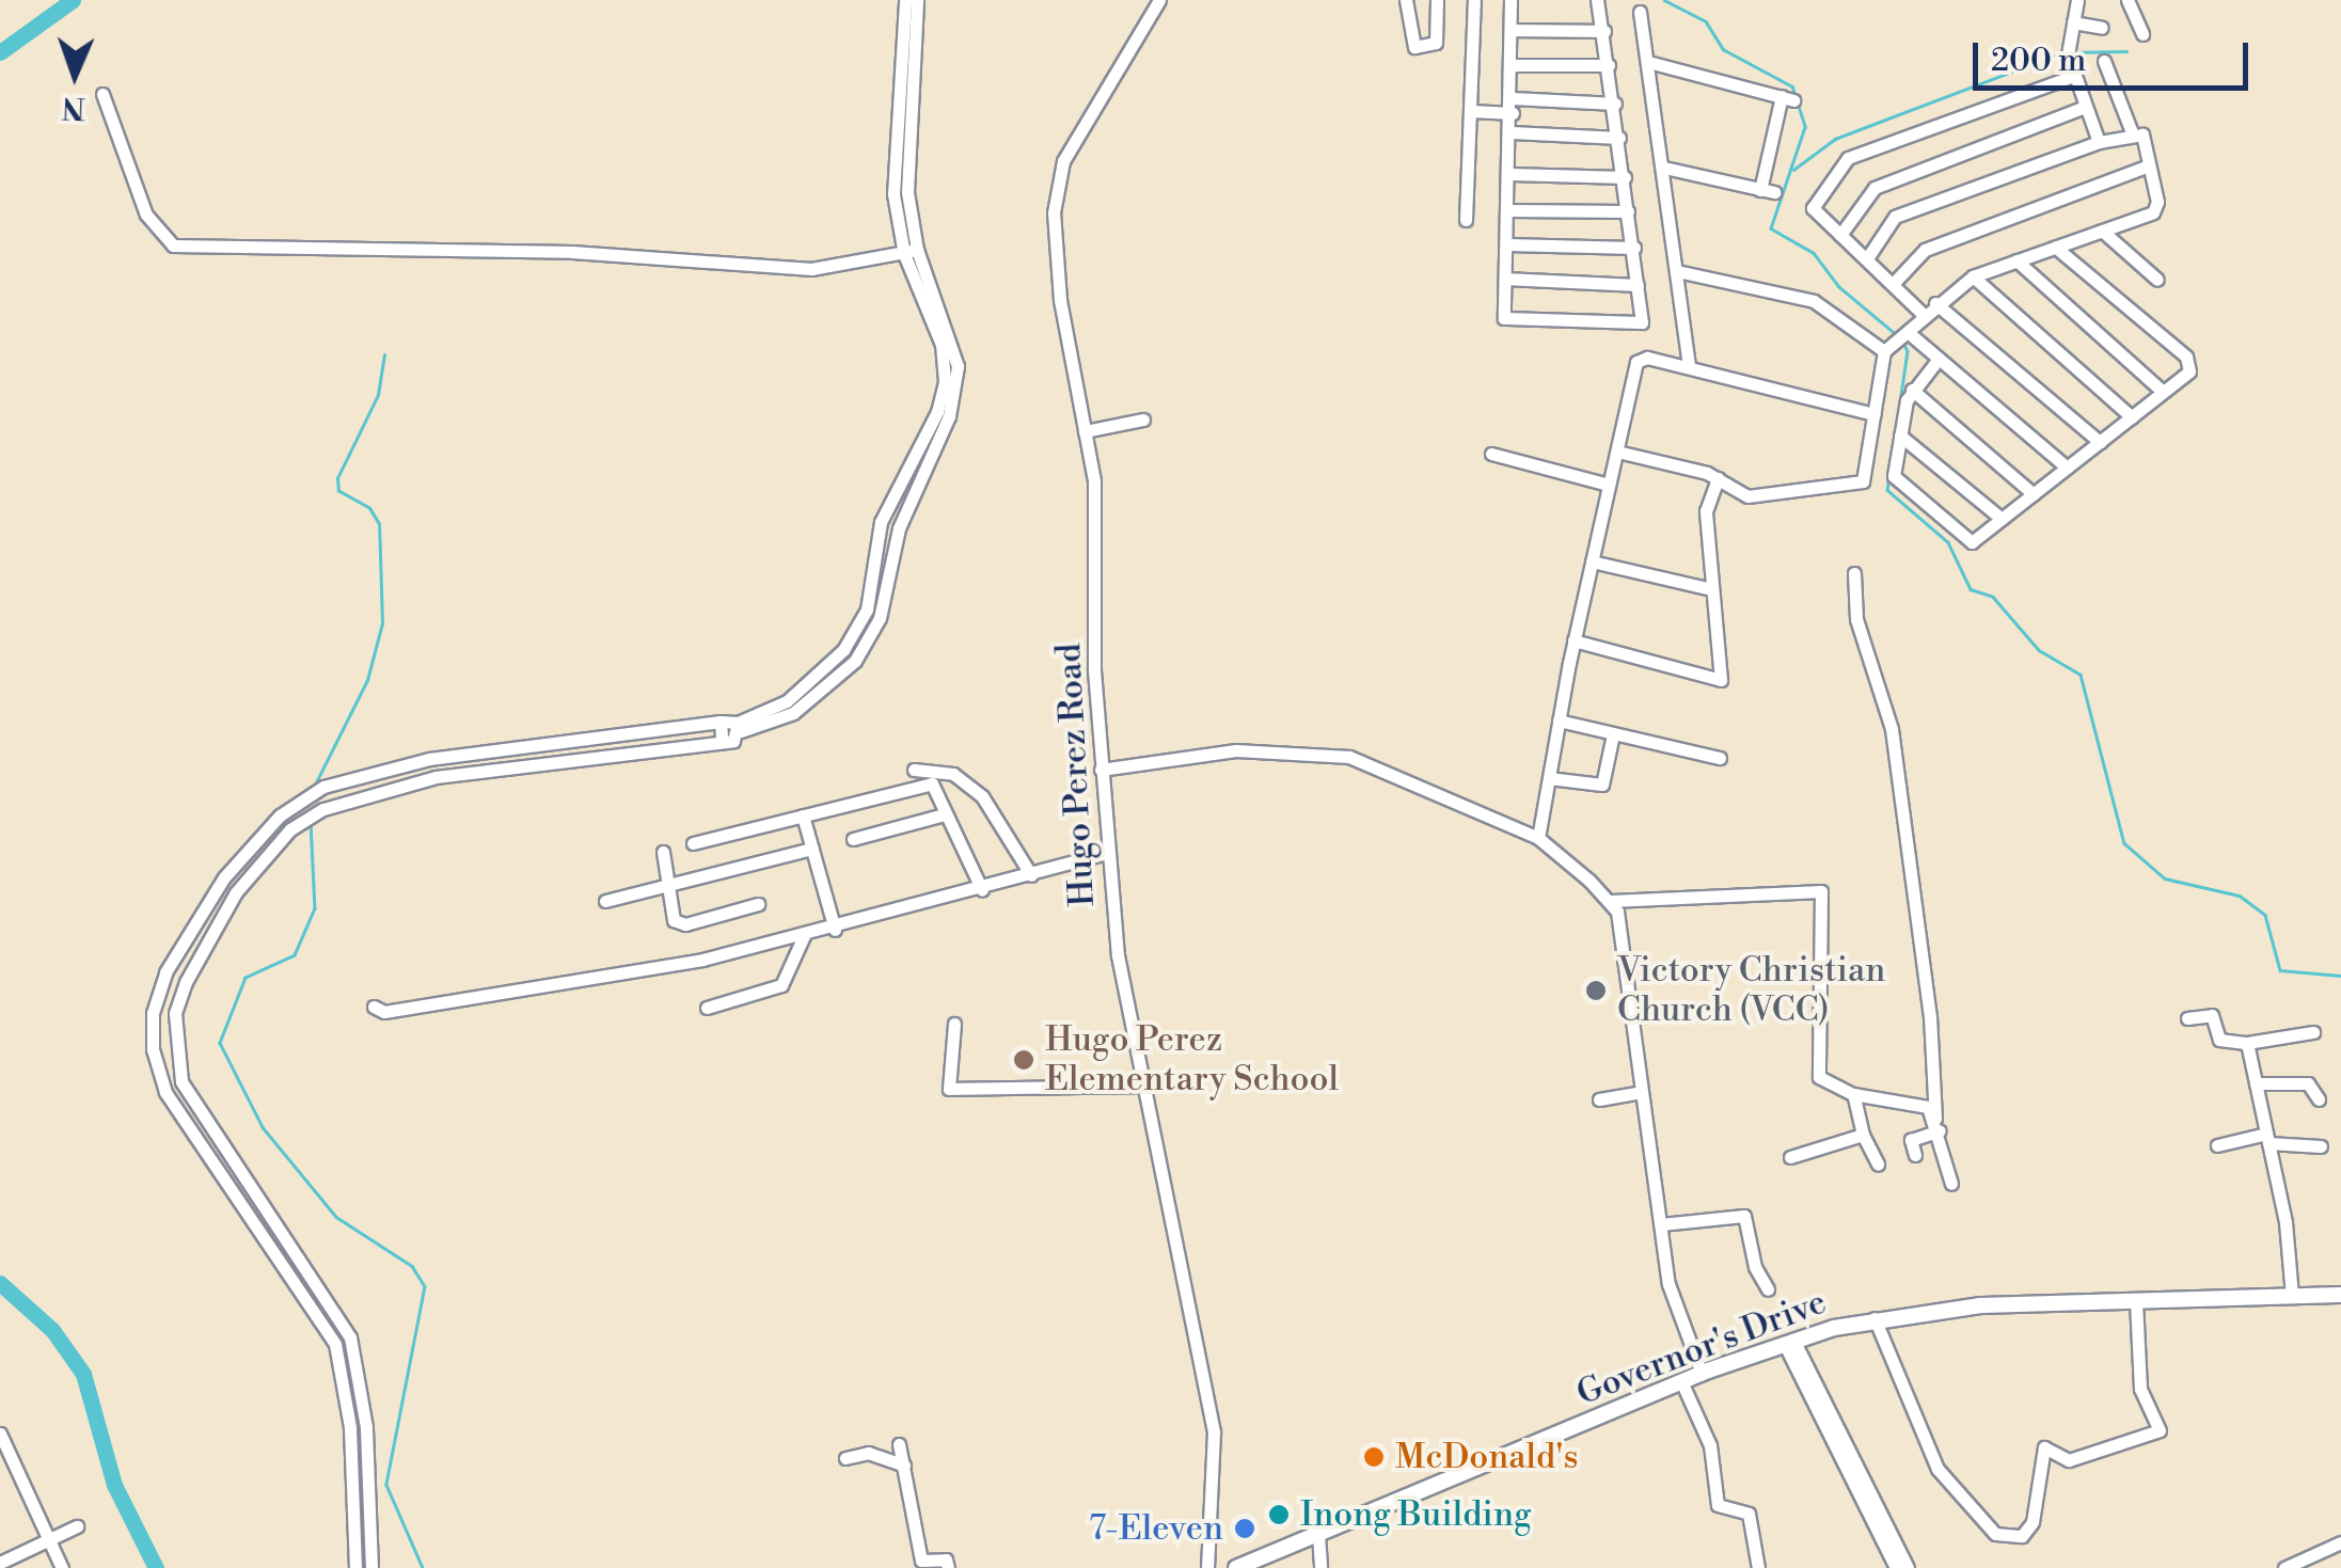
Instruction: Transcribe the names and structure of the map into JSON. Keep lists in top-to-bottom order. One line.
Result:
{"streets":{"main road":["Governor's Drive"],"street":["Hugo Perez Road"]},"places":["Victory Christian Church (VCC)","Hugo Perez Elementary School","McDonald's","Inong Building","7-Eleven"],"scale_bar":"200 m","north":"bottom"}
